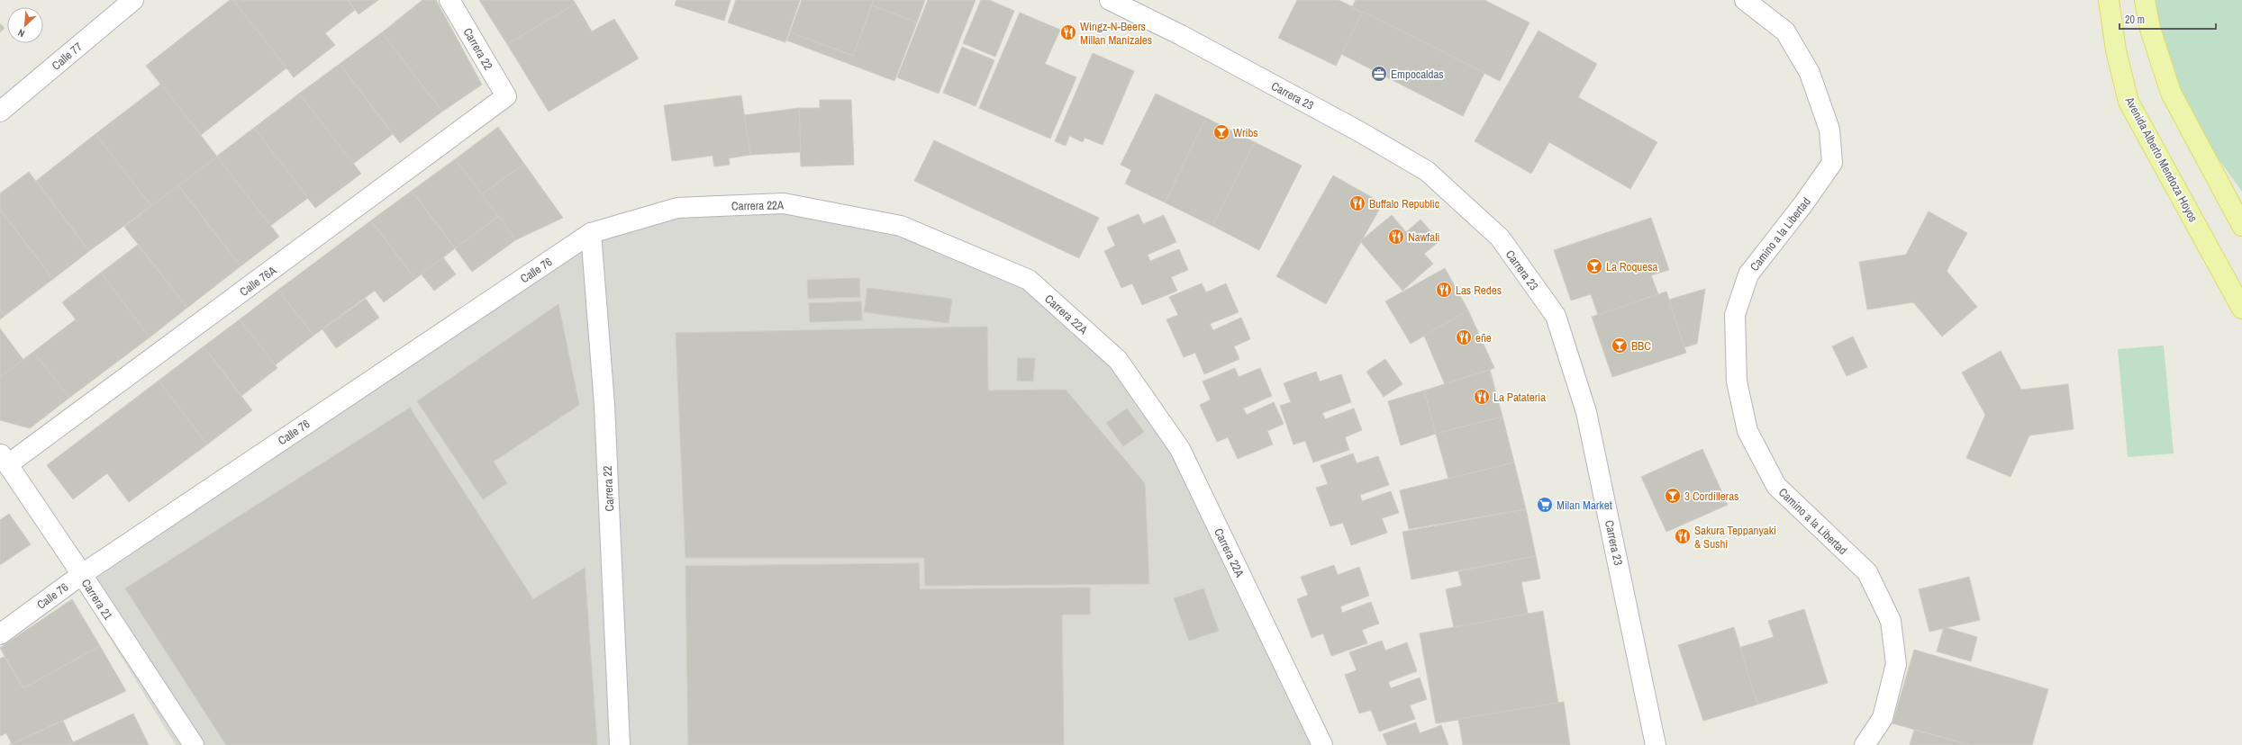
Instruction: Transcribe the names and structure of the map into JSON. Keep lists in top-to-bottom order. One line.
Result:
{"streets":{"main road":["Avenida Alberto Mendoza Hoyos"],"street":["Carrera 22","Calle 77","Carrera 23","Carrera 22A","Camino a la Libertad","Calle 76","Calle 76A","Carrera 21"]},"crossings":[["Carrera 22","Carrera 22A"],["Carrera 22","Calle 76"],["Carrera 22","Calle 76A"],["Carrera 22A","Calle 76"],["Calle 76","Carrera 21"],["Calle 76A","Carrera 21"]],"places":{"restaurant":["Wingz-N-Beers Millan Manizales","Buffalo Republic","Nawfali","Las Redes","eñe","La Patateria","Sakura Teppanyaki & Sushi"],"office":["Empocaldas"],"bar":["Wribs","La Roquesa","BBC","3 Cordilleras"],"supermarket":["Milan Market"]},"scale_bar":"20 m","north":"bottom left"}
